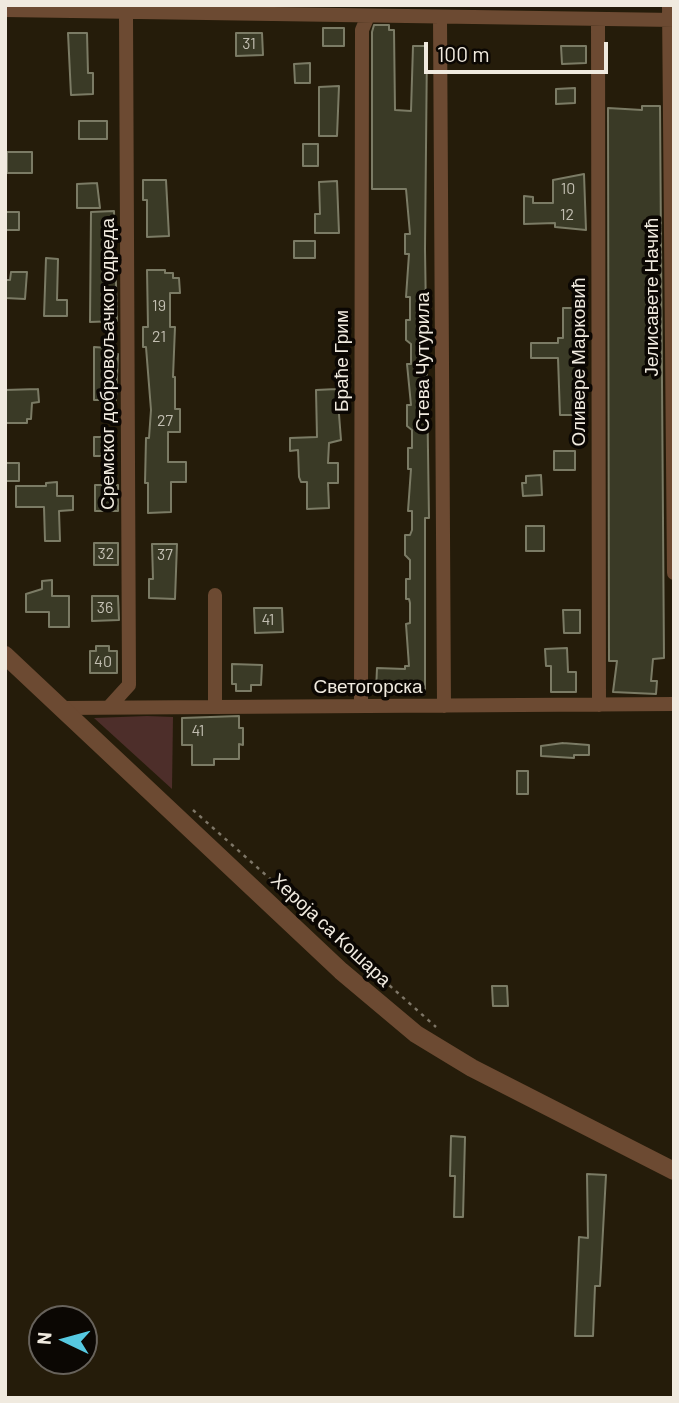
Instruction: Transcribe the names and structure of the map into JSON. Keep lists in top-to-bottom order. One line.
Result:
{"streets":{"street":["Јелисавете Начић","Браће Грим","Стева Чутурила","Оливере Марковић","Сремског добровољачког одреда","Светогорска","Хероја са Кошара"]},"crossings":[["Браће Грим","Светогорска"],["Стева Чутурила","Светогорска"],["Оливере Марковић","Светогорска"],["Сремског добровољачког одреда","Светогорска"],["Светогорска","Хероја са Кошара"]],"house_numbers":["31","10","12","19","21","27","32","37","36","41","40","41"],"scale_bar":"100 m","north":"left"}
